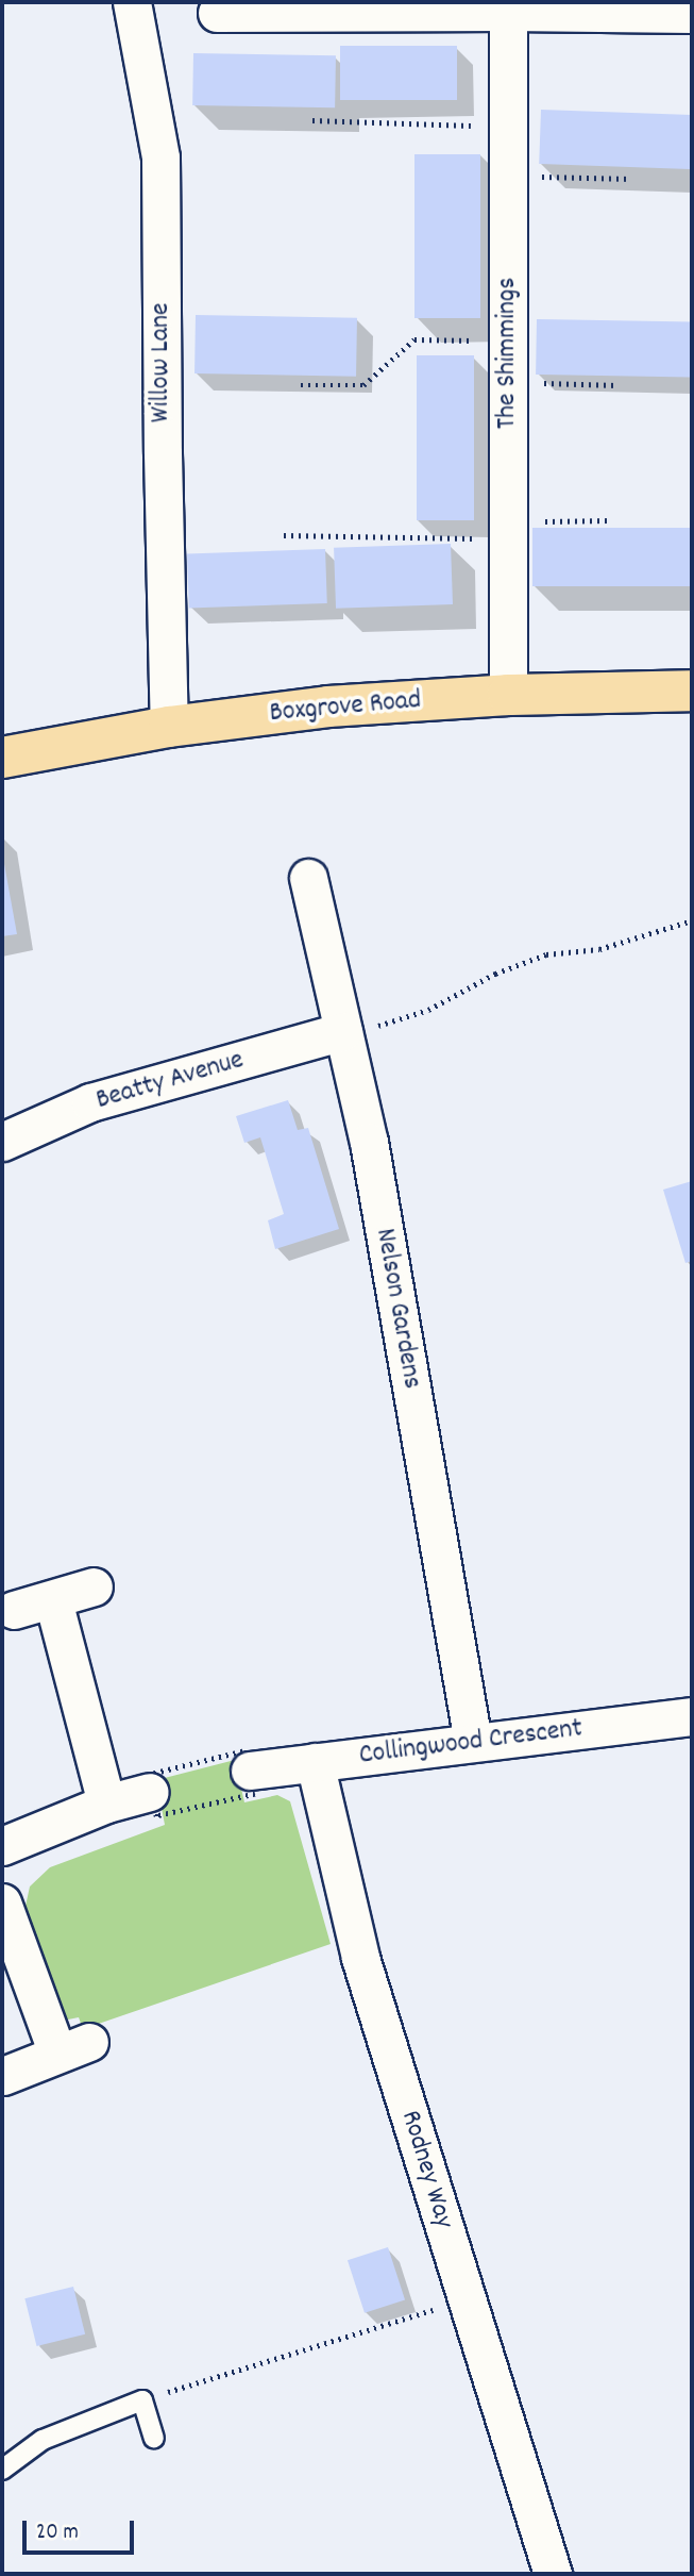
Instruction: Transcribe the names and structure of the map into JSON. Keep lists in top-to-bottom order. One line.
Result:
{"streets":{"main road":["Boxgrove Road"],"street":["The Shimmings","Willow Lane","Beatty Avenue","Nelson Gardens","Collingwood Crescent","Rodney Way"]},"crossings":[["The Shimmings","Boxgrove Road"],["Willow Lane","Boxgrove Road"],["Beatty Avenue","Nelson Gardens"],["Nelson Gardens","Collingwood Crescent"],["Collingwood Crescent","Rodney Way"]],"scale_bar":"20 m"}
